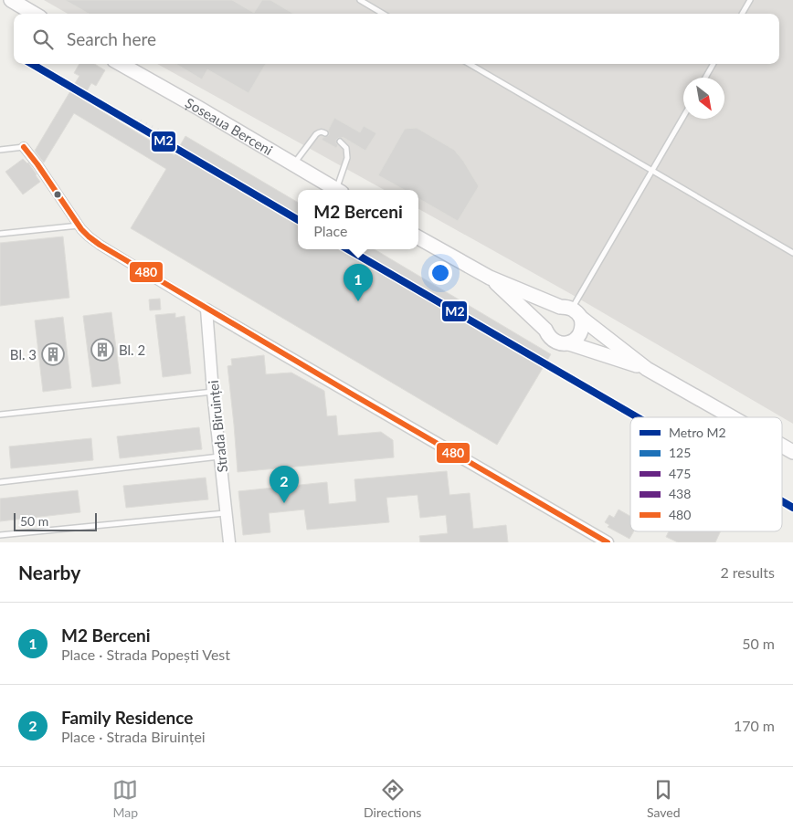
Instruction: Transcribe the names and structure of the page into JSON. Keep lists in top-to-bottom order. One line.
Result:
{"streets":{"main road":["Șoseaua Berceni"],"street":["Strada Biruinței"]},"places":{"building":["Bl. 2","Bl. 3"]},"lines":["metro line M2","transit line 480"],"legend":["Metro M2","125","475","438","480"],"scale_bar":"50 m","north":"bottom right","page":{"search":"Search here","popup":["M2 Berceni","Place"],"pins":["1","2"],"scale":"50 m","heading":["Nearby","2 results"],"list":[{"mark":"1","name":"M2 Berceni","note":"Place · Strada Popești Vest","value":"50 m"},{"mark":"2","name":"Family Residence","note":"Place · Strada Biruinței","value":"170 m"}],"nav":["Map","Directions","Saved"]}}
